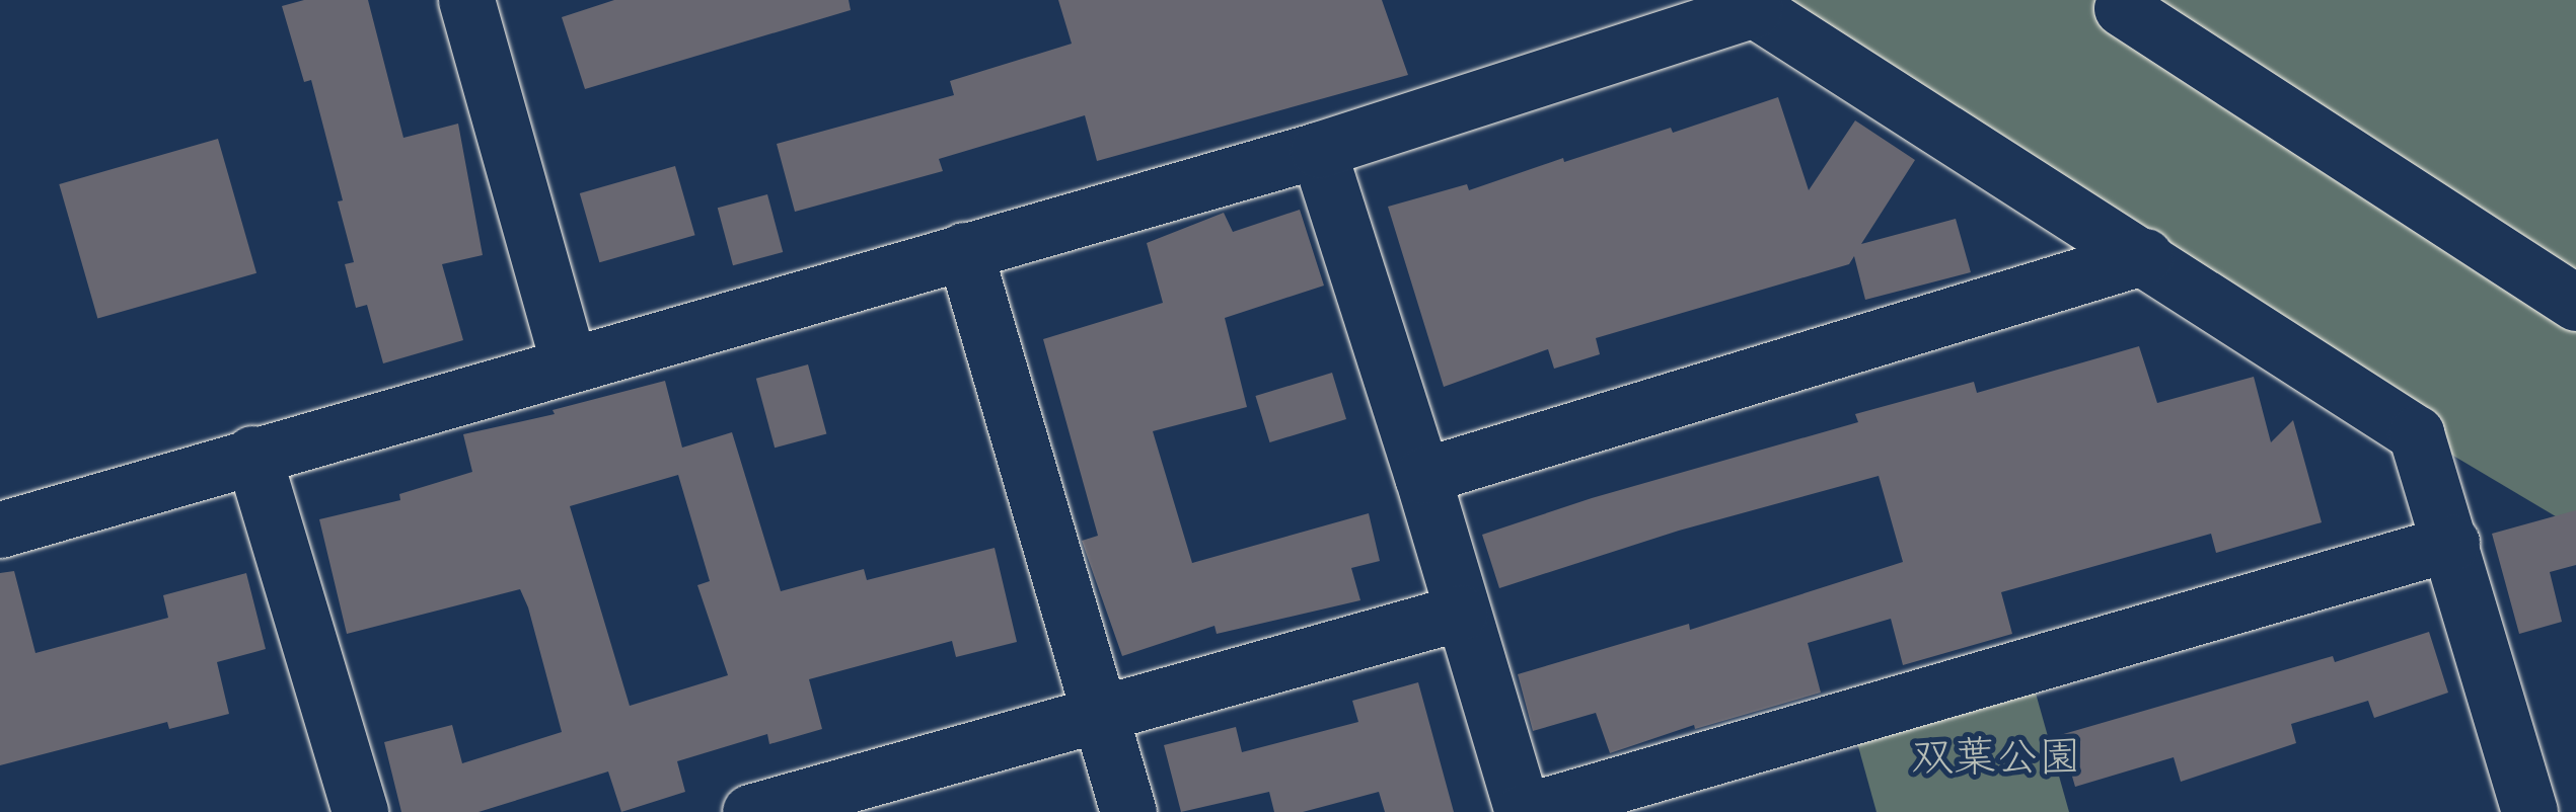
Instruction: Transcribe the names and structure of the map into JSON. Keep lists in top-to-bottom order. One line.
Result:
{"parks":["双葉公園"]}
